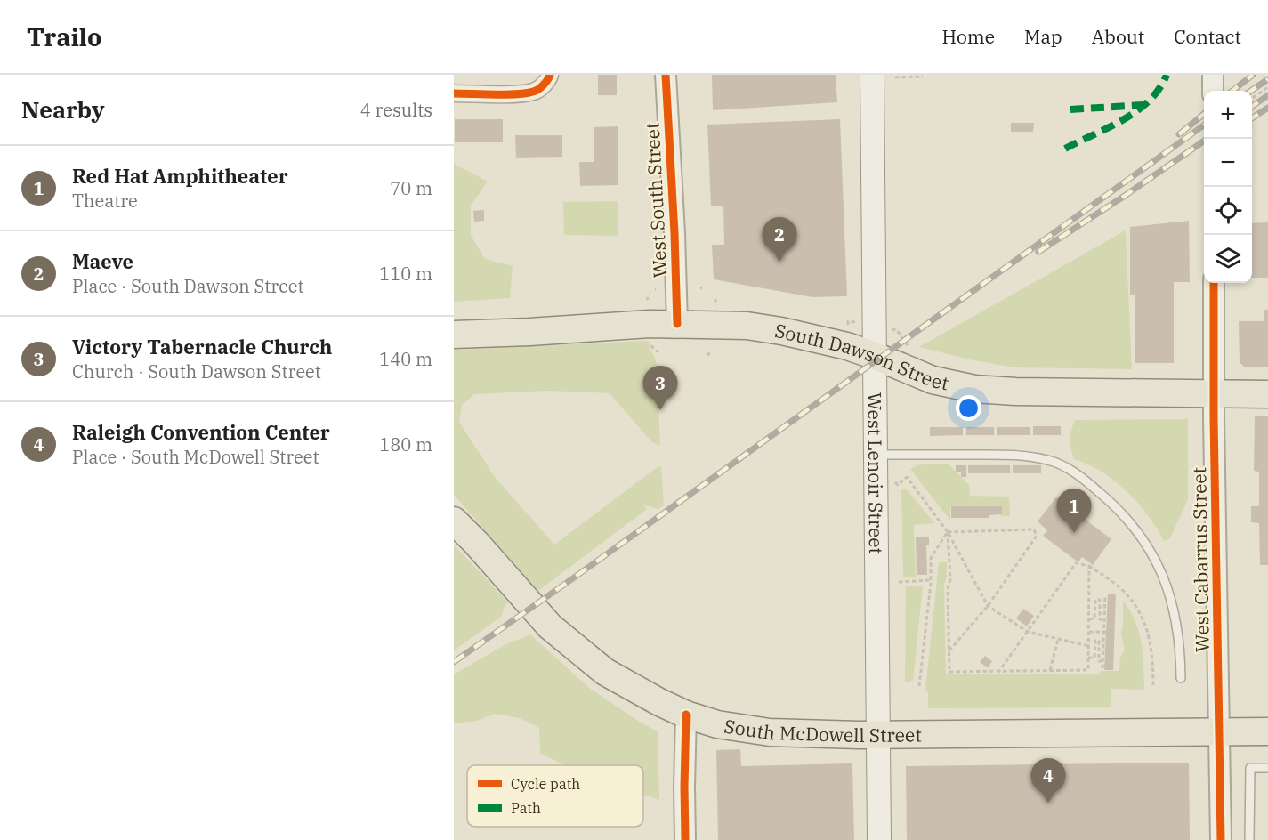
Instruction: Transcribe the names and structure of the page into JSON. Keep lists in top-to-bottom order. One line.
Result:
{"streets":{"main road":["South Dawson Street","West Lenoir Street","South McDowell Street"],"street":["West South Street","West Cabarrus Street"]},"crossings":[["West South Street","South Dawson Street"],["South Dawson Street","West Lenoir Street"],["South Dawson Street","West Cabarrus Street"],["West Lenoir Street","South McDowell Street"],["West Cabarrus Street","South McDowell Street"]],"legend":["Cycle path","Path"],"page":{"header":"Trailo","nav":["Home","Map","About","Contact"],"heading":["Nearby","4 results"],"map_buttons":["+","−"],"list":[{"mark":"1","name":"Red Hat Amphitheater","note":"Theatre","value":"70 m"},{"mark":"2","name":"Maeve","note":"Place · South Dawson Street","value":"110 m"},{"mark":"3","name":"Victory Tabernacle Church","note":"Church · South Dawson Street","value":"140 m"},{"mark":"4","name":"Raleigh Convention Center","note":"Place · South McDowell Street","value":"180 m"}],"pins":["2","3","1","4"]}}
